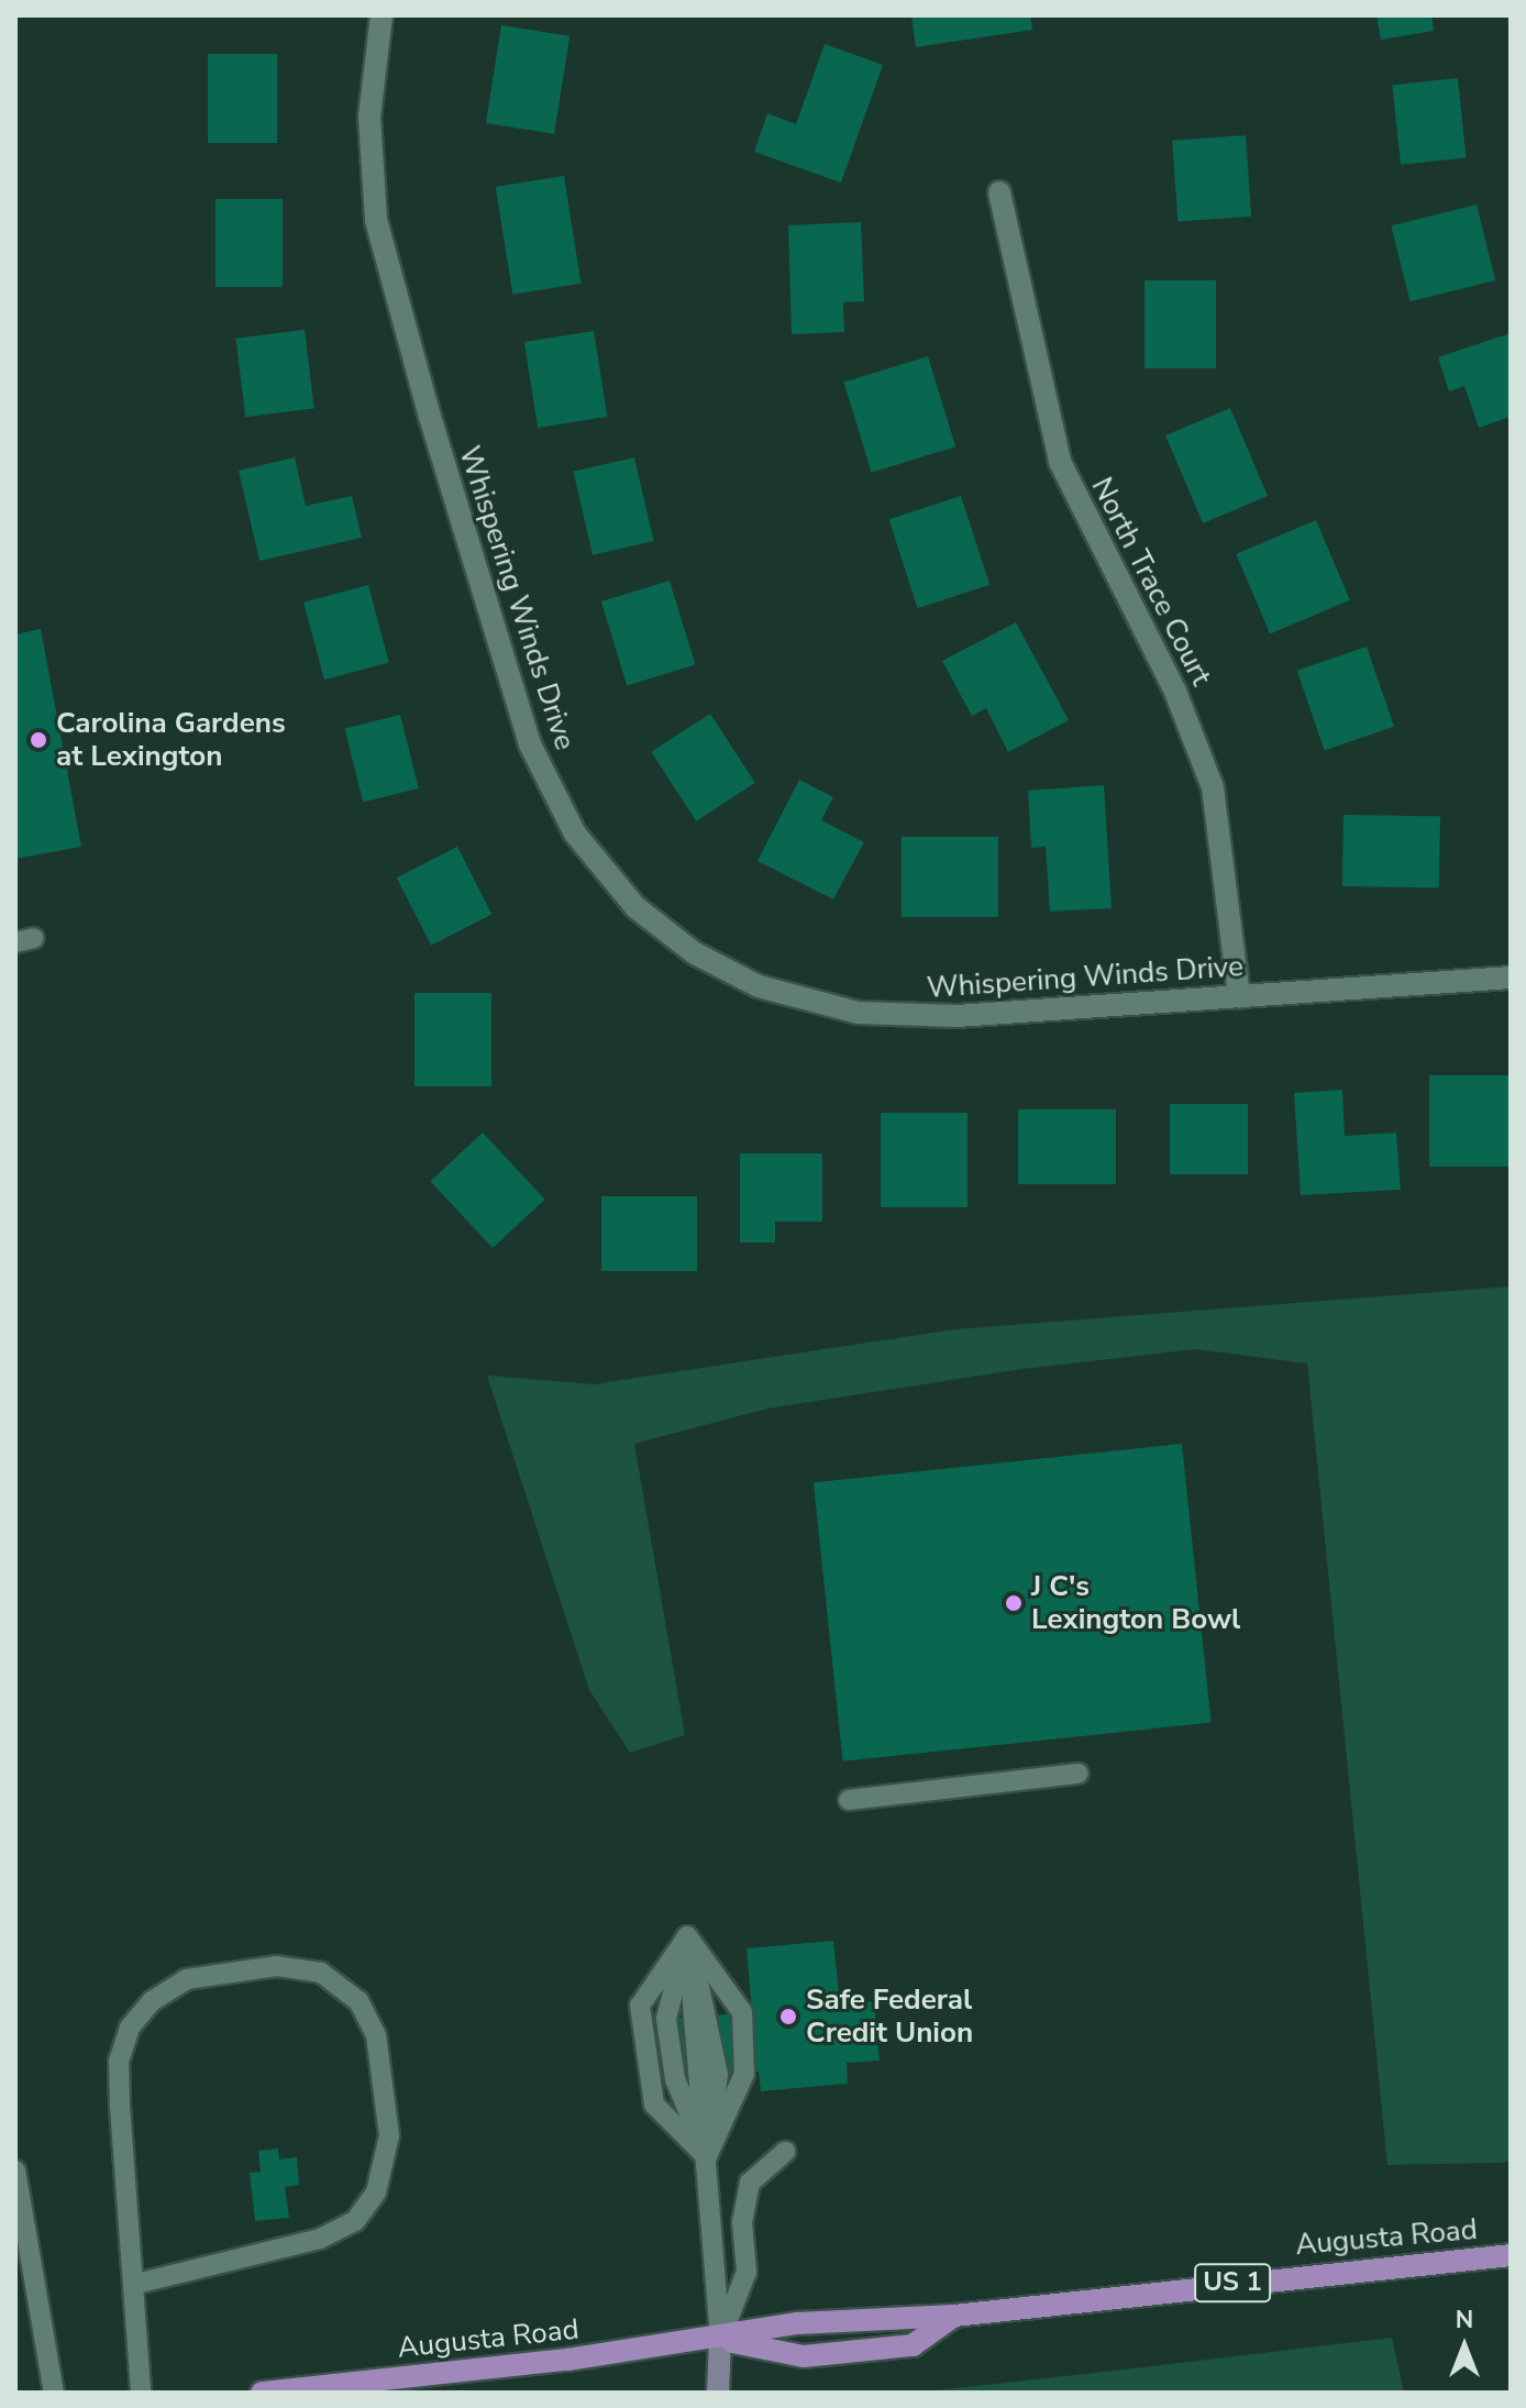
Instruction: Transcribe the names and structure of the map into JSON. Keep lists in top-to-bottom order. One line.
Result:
{"streets":{"main road":["Augusta Road","US 1"],"street":["North Trace Court","Whispering Winds Drive"]},"crossings":[["North Trace Court","Whispering Winds Drive"]],"places":["Carolina Gardens at Lexington","J C's Lexington Bowl","Safe Federal Credit Union"],"north":"top"}
